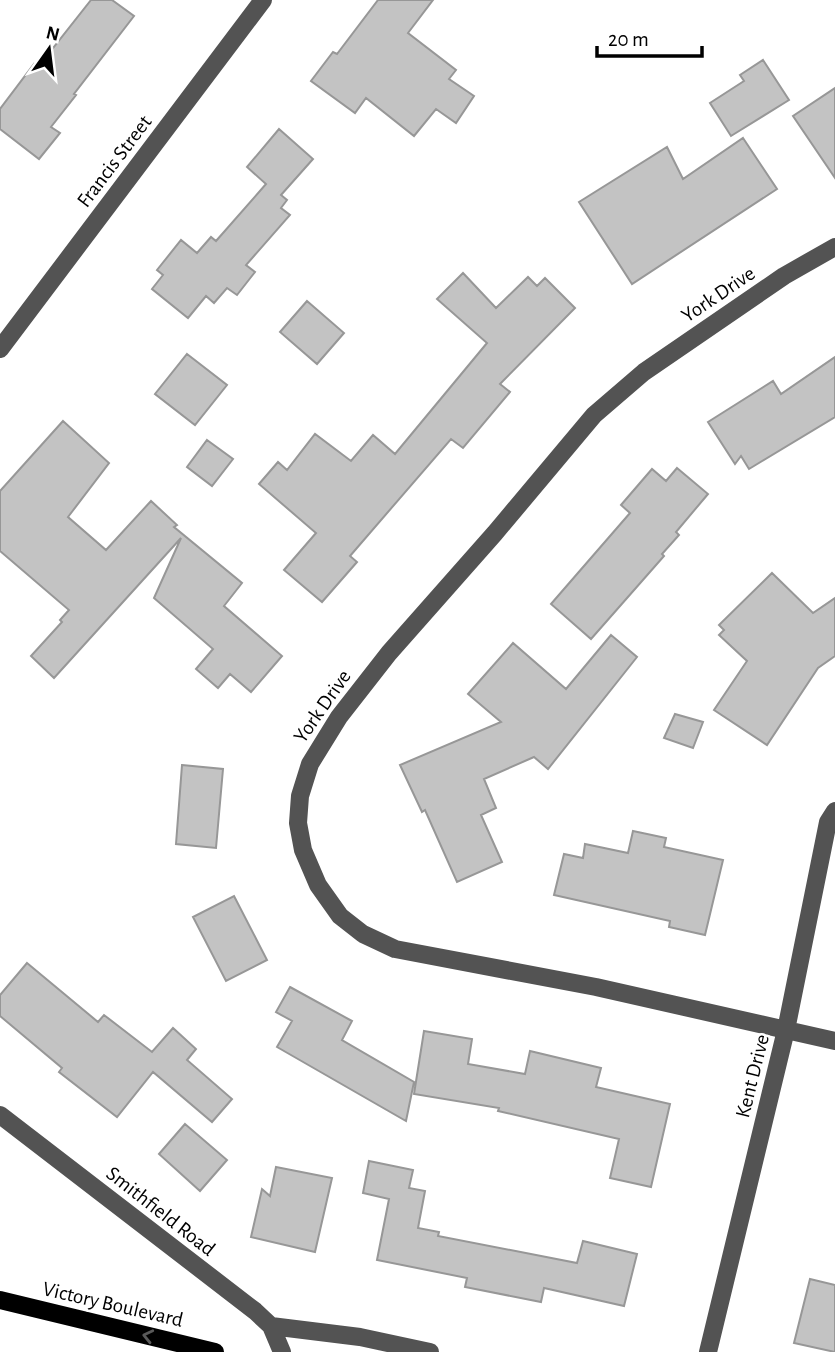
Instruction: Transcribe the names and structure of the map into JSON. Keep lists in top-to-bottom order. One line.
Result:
{"streets":{"main road":["Victory Boulevard"],"street":["Francis Street","York Drive","Kent Drive","Smithfield Road"]},"crossings":[["York Drive","Kent Drive"]],"one_way":["Victory Boulevard"],"scale_bar":"20 m","north":"top"}
